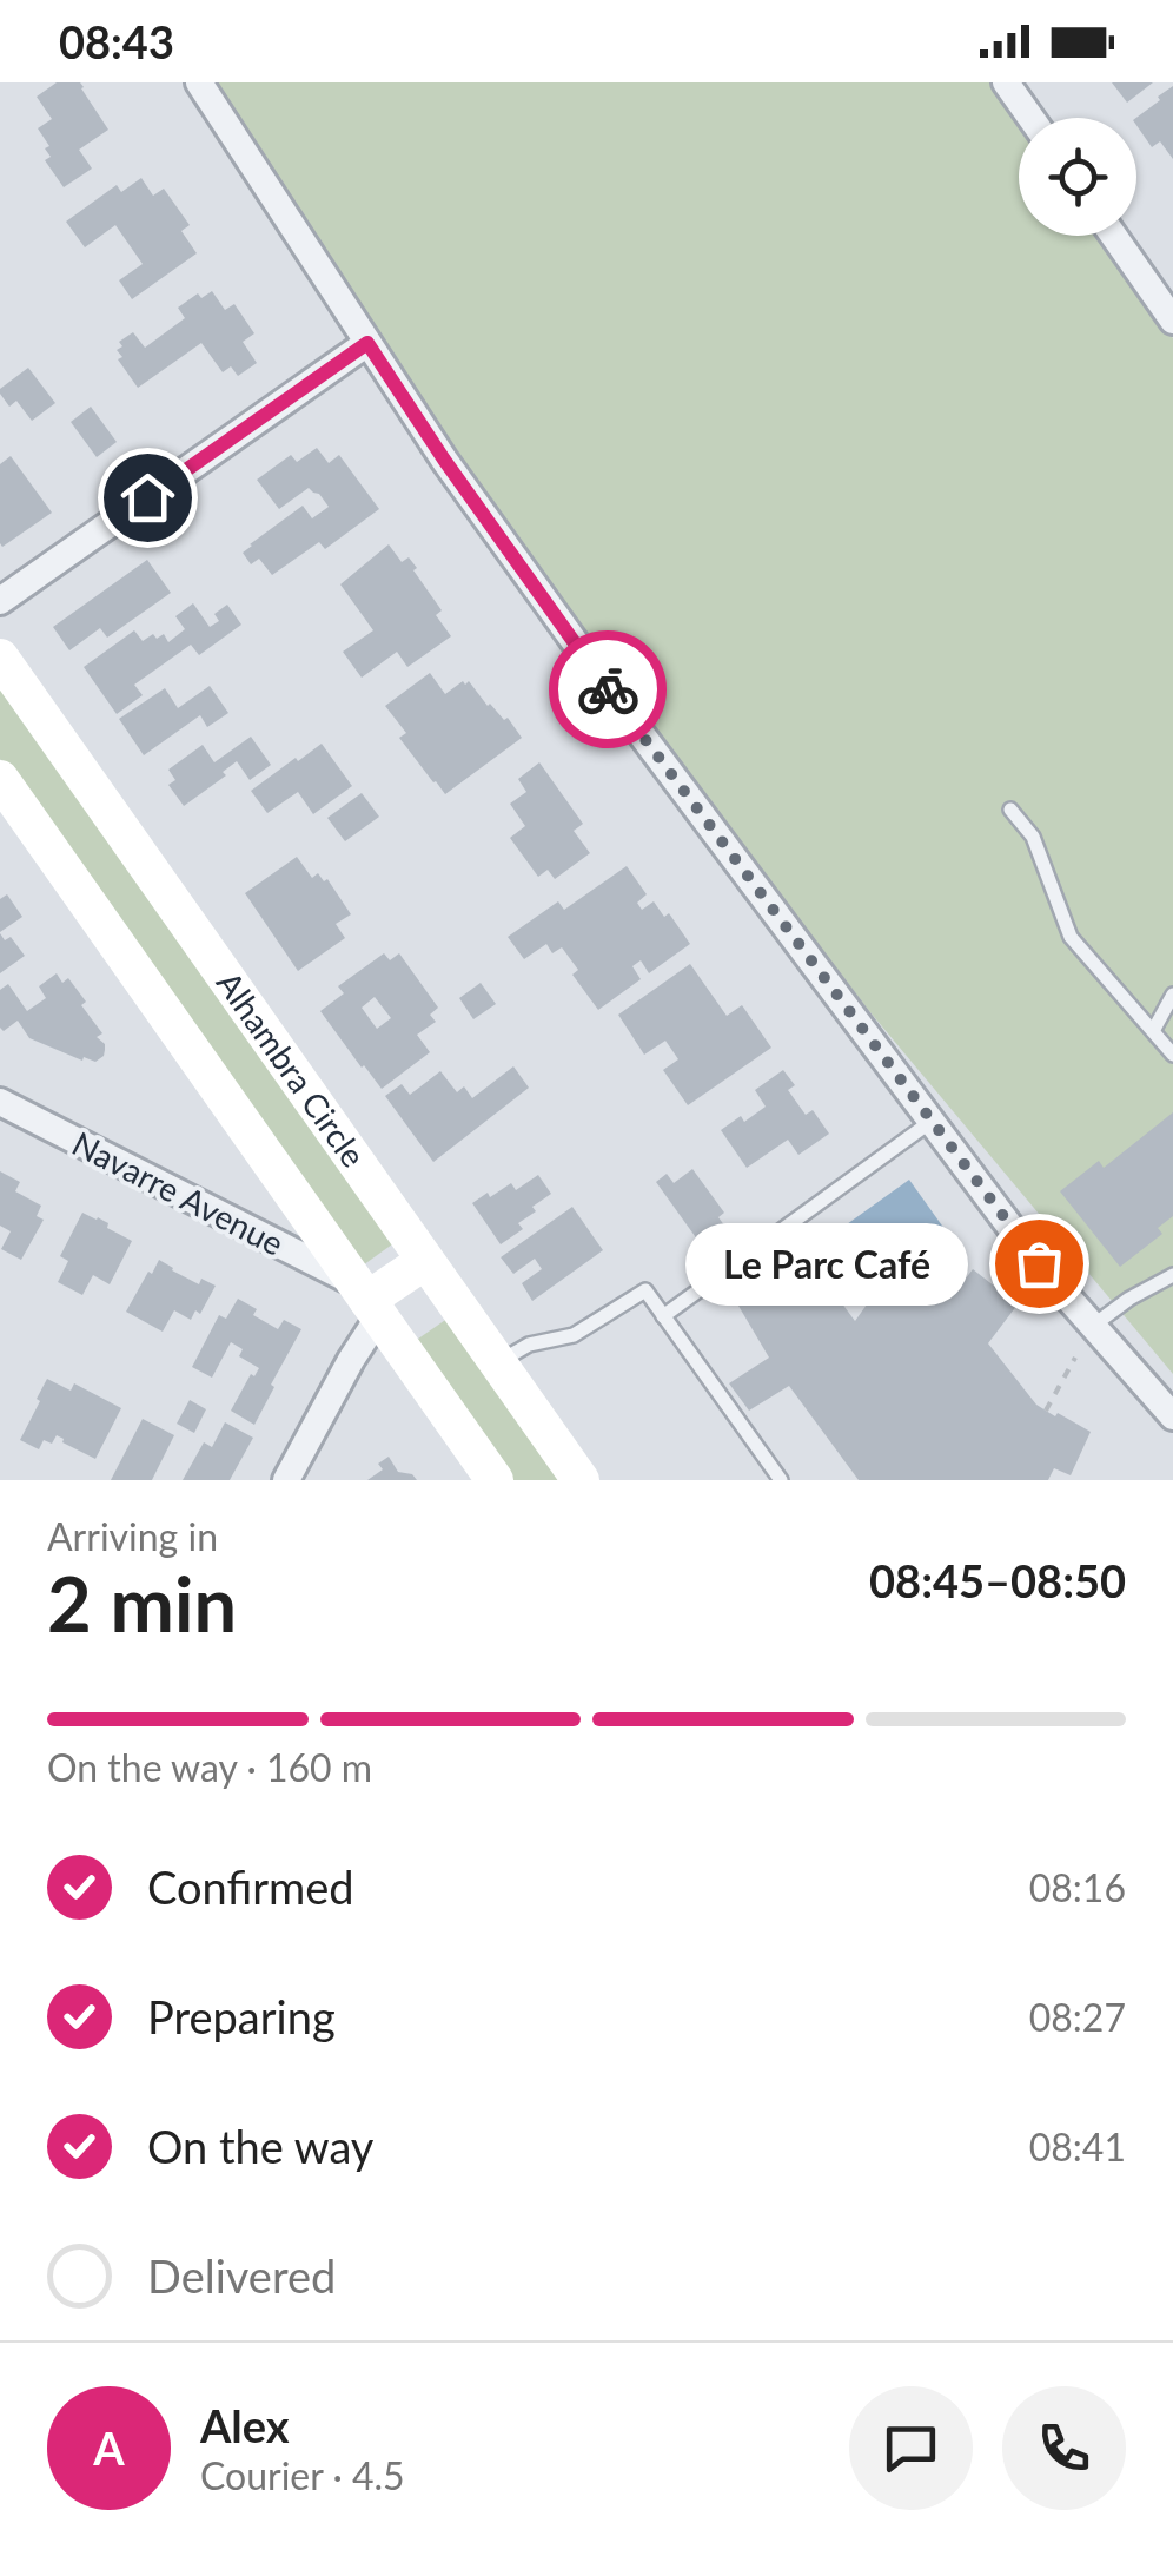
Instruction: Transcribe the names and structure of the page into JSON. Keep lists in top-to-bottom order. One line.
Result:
{"streets":{"street":["Alhambra Circle","Navarre Avenue"]},"places":["Le Parc Café"],"page":{"status":"08:43","bubble":"Le Parc Café","heading":["2 min","Arriving in","08:45–08:50"],"panel":["Alex","Courier · 4.5"],"bar":"On the way · 160 m","list":[["Confirmed","08:16"],["Preparing","08:27"],["On the way","08:41"],"Delivered"],"round":"A"}}
